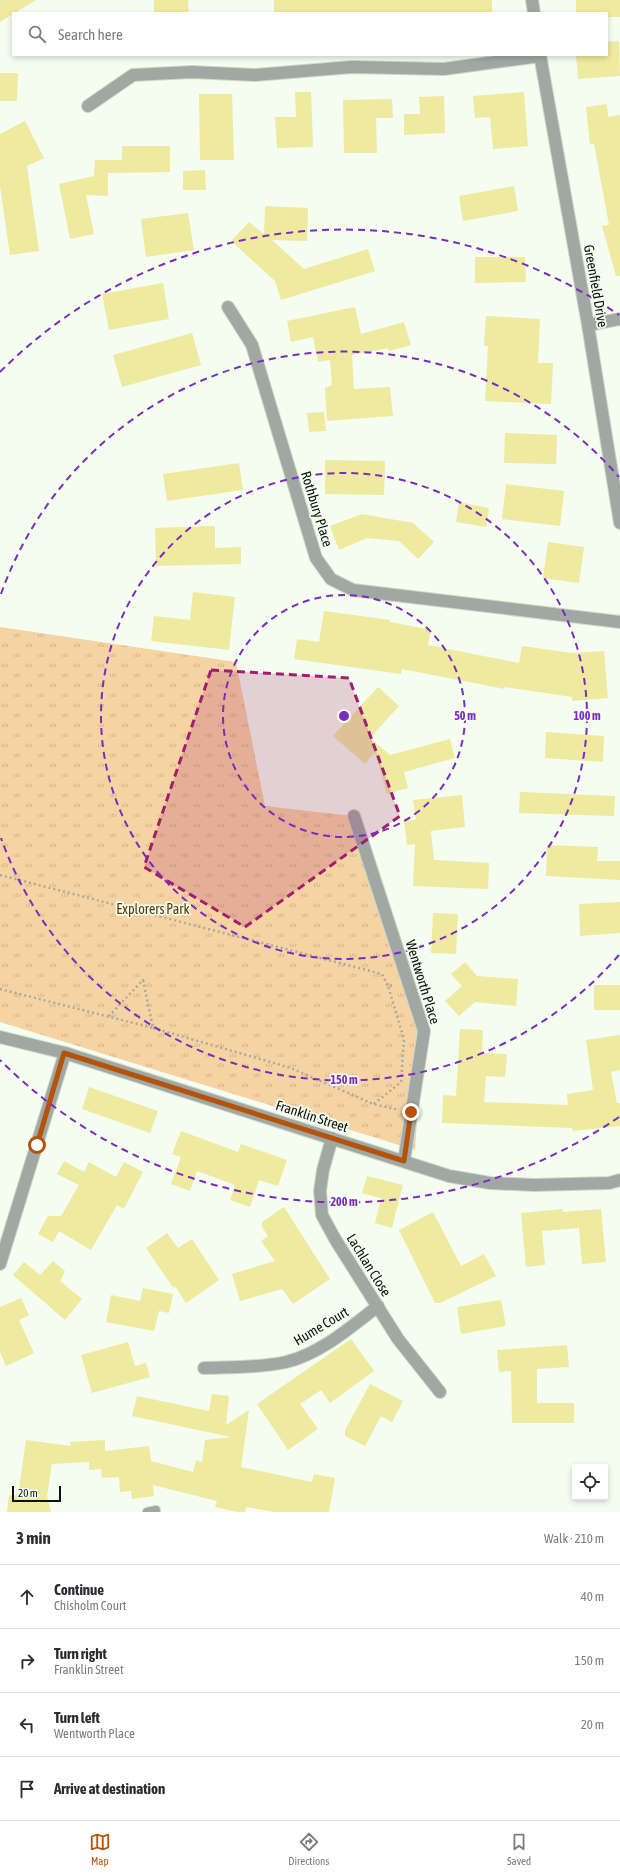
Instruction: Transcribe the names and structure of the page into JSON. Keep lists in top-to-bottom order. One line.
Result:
{"streets":{"street":["Greenfield Drive","Rothbury Place","Wentworth Place","Franklin Street","Lachlan Close","Hume Court"]},"crossings":[["Wentworth Place","Franklin Street"],["Franklin Street","Lachlan Close"],["Lachlan Close","Hume Court"]],"parks":["Explorers Park"],"scale_bar":"20 m","page":{"search":"Search here","scale":"20 m","heading":["3 min","Walk · 210 m"],"list":[["Continue","Chisholm Court","40 m"],["Turn right","Franklin Street","150 m"],["Turn left","Wentworth Place","20 m"],"Arrive at destination"],"nav":["Map","Directions","Saved"]},"rings":["50 m","100 m","150 m","200 m"]}
